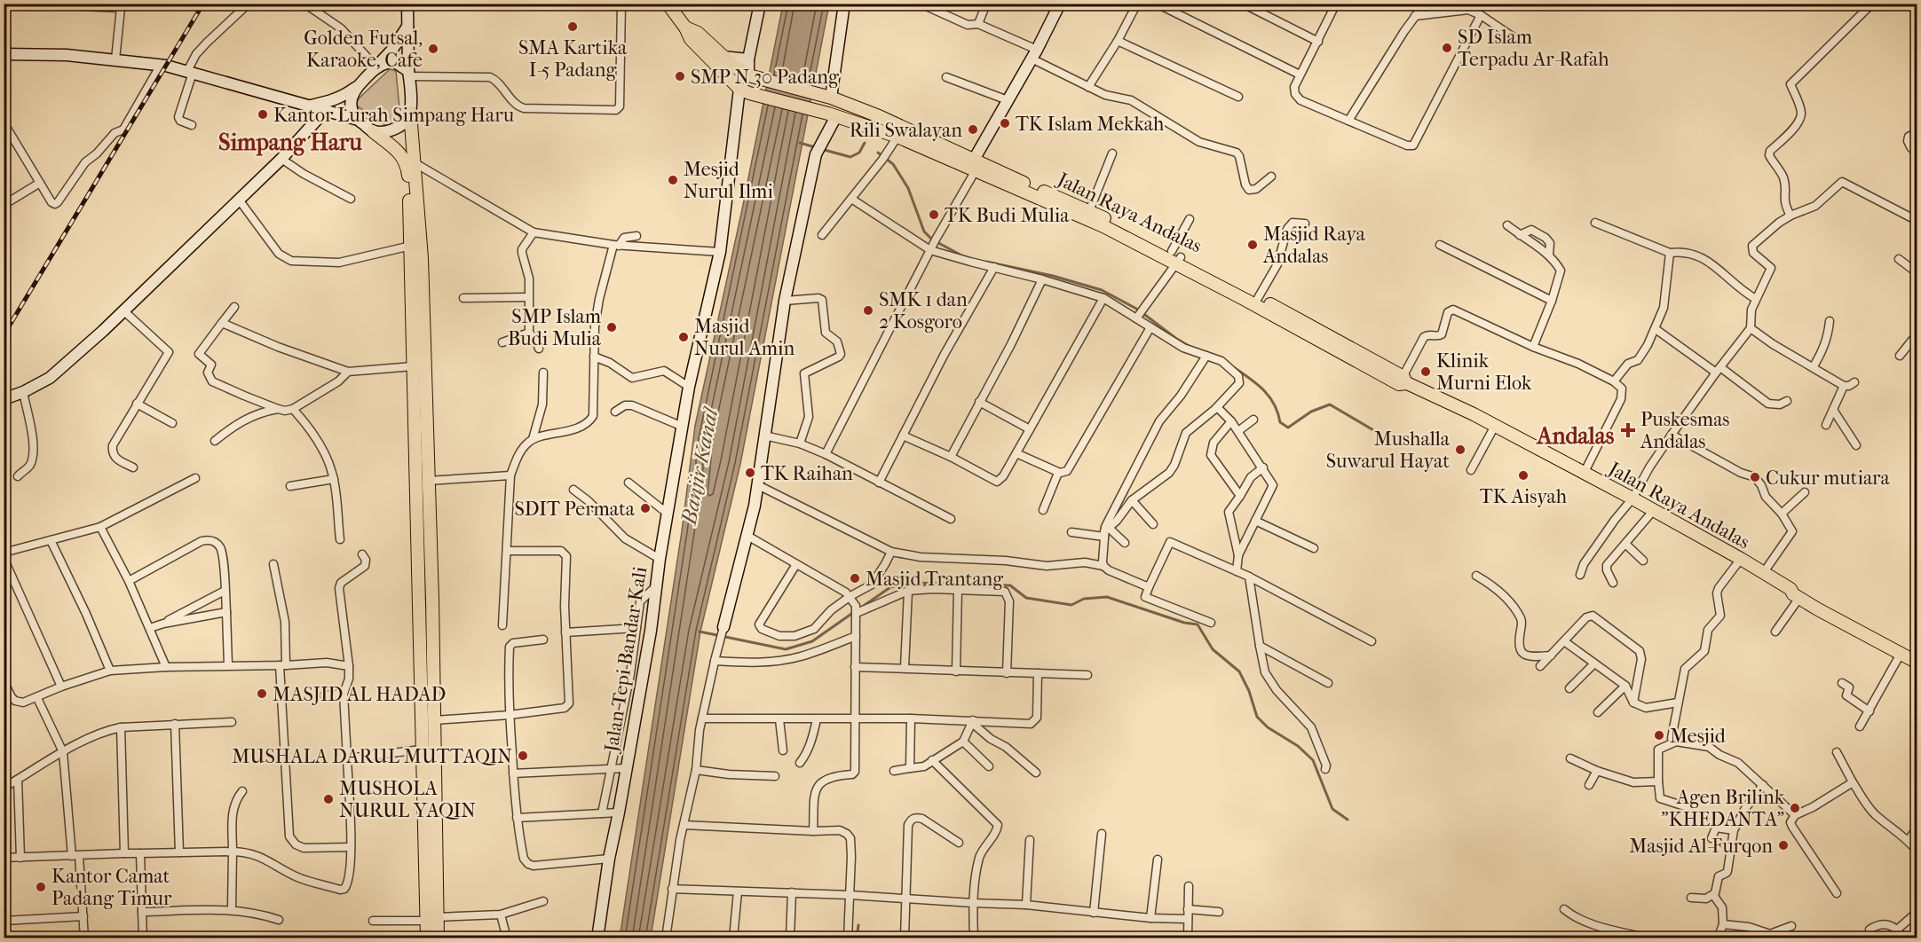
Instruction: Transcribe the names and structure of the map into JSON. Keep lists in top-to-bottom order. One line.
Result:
{"streets":{"main road":["Jalan Raya Andalas"],"street":["Jalan Tepi Bandar Kali"]},"crossings":[["Jalan Raya Andalas","Jalan Tepi Bandar Kali"]],"districts":["Simpang Haru","Andalas"],"water":["Banjir Kanal"],"places":{"other":["SMA Kartika I-5 Padang","SD Islam Terpadu Ar-Rafah","Golden Futsal, Karaoke, Cafe","SMP N 30 Padang","Kantor Lurah Simpang Haru","TK Islam Mekkah","Rili Swalayan","Mesjid Nurul Ilmi","TK Budi Mulia","Masjid Raya Andalas","SMK 1 dan 2 Kosgoro","SMP Islam Budi Mulia","Masjid Nurul Amin","Klinik Murni Elok","Mushalla Suwarul Hayat","TK Raihan","TK Aisyah","Cukur mutiara","SDIT Permata","Masjid Trantang","MASJID AL HADAD","Mesjid","MUSHALA DARUL MUTTAQIN","MUSHOLA NURUL YAQIN","Agen Brilink \"KHEDANTA\"","Masjid Al-Furqon","Kantor Camat Padang Timur"],"health":["Puskesmas Andalas"]}}
